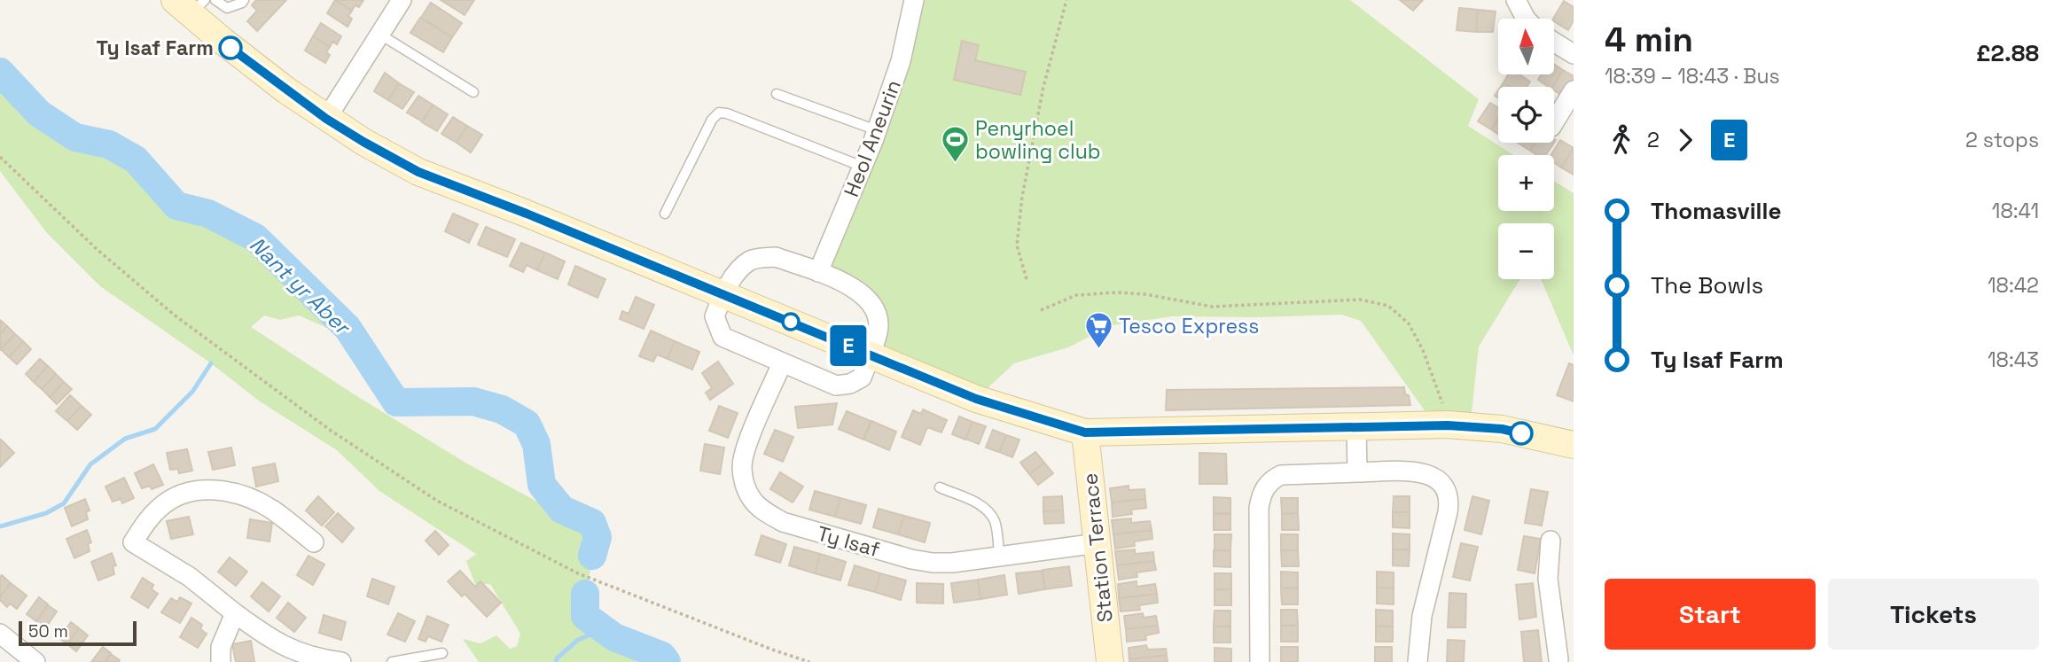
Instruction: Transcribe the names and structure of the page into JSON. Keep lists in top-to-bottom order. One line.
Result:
{"streets":{"main road":["Station Terrace"],"street":["Heol Aneurin","Ty Isaf"]},"crossings":[["Ty Isaf","Station Terrace"]],"water":["Nant yr Aber"],"places":{"other":["Ty Isaf Farm"],"sports":["Penyrhoel bowling club"],"supermarket":["Tesco Express"]},"lines":["bus line E"],"scale_bar":"50 m","north":"top","page":{"on_map":"E","heading":["4 min","18:39 – 18:43 · Bus","£2.88"],"map_buttons":["+","−"],"legs":["2","E","2 stops"],"list":[{"name":"Thomasville","value":"18:41"},{"name":"The Bowls","value":"18:42"},{"name":"Ty Isaf Farm","value":"18:43"}],"buttons":["Start","Tickets"],"scale":"50 m"}}
